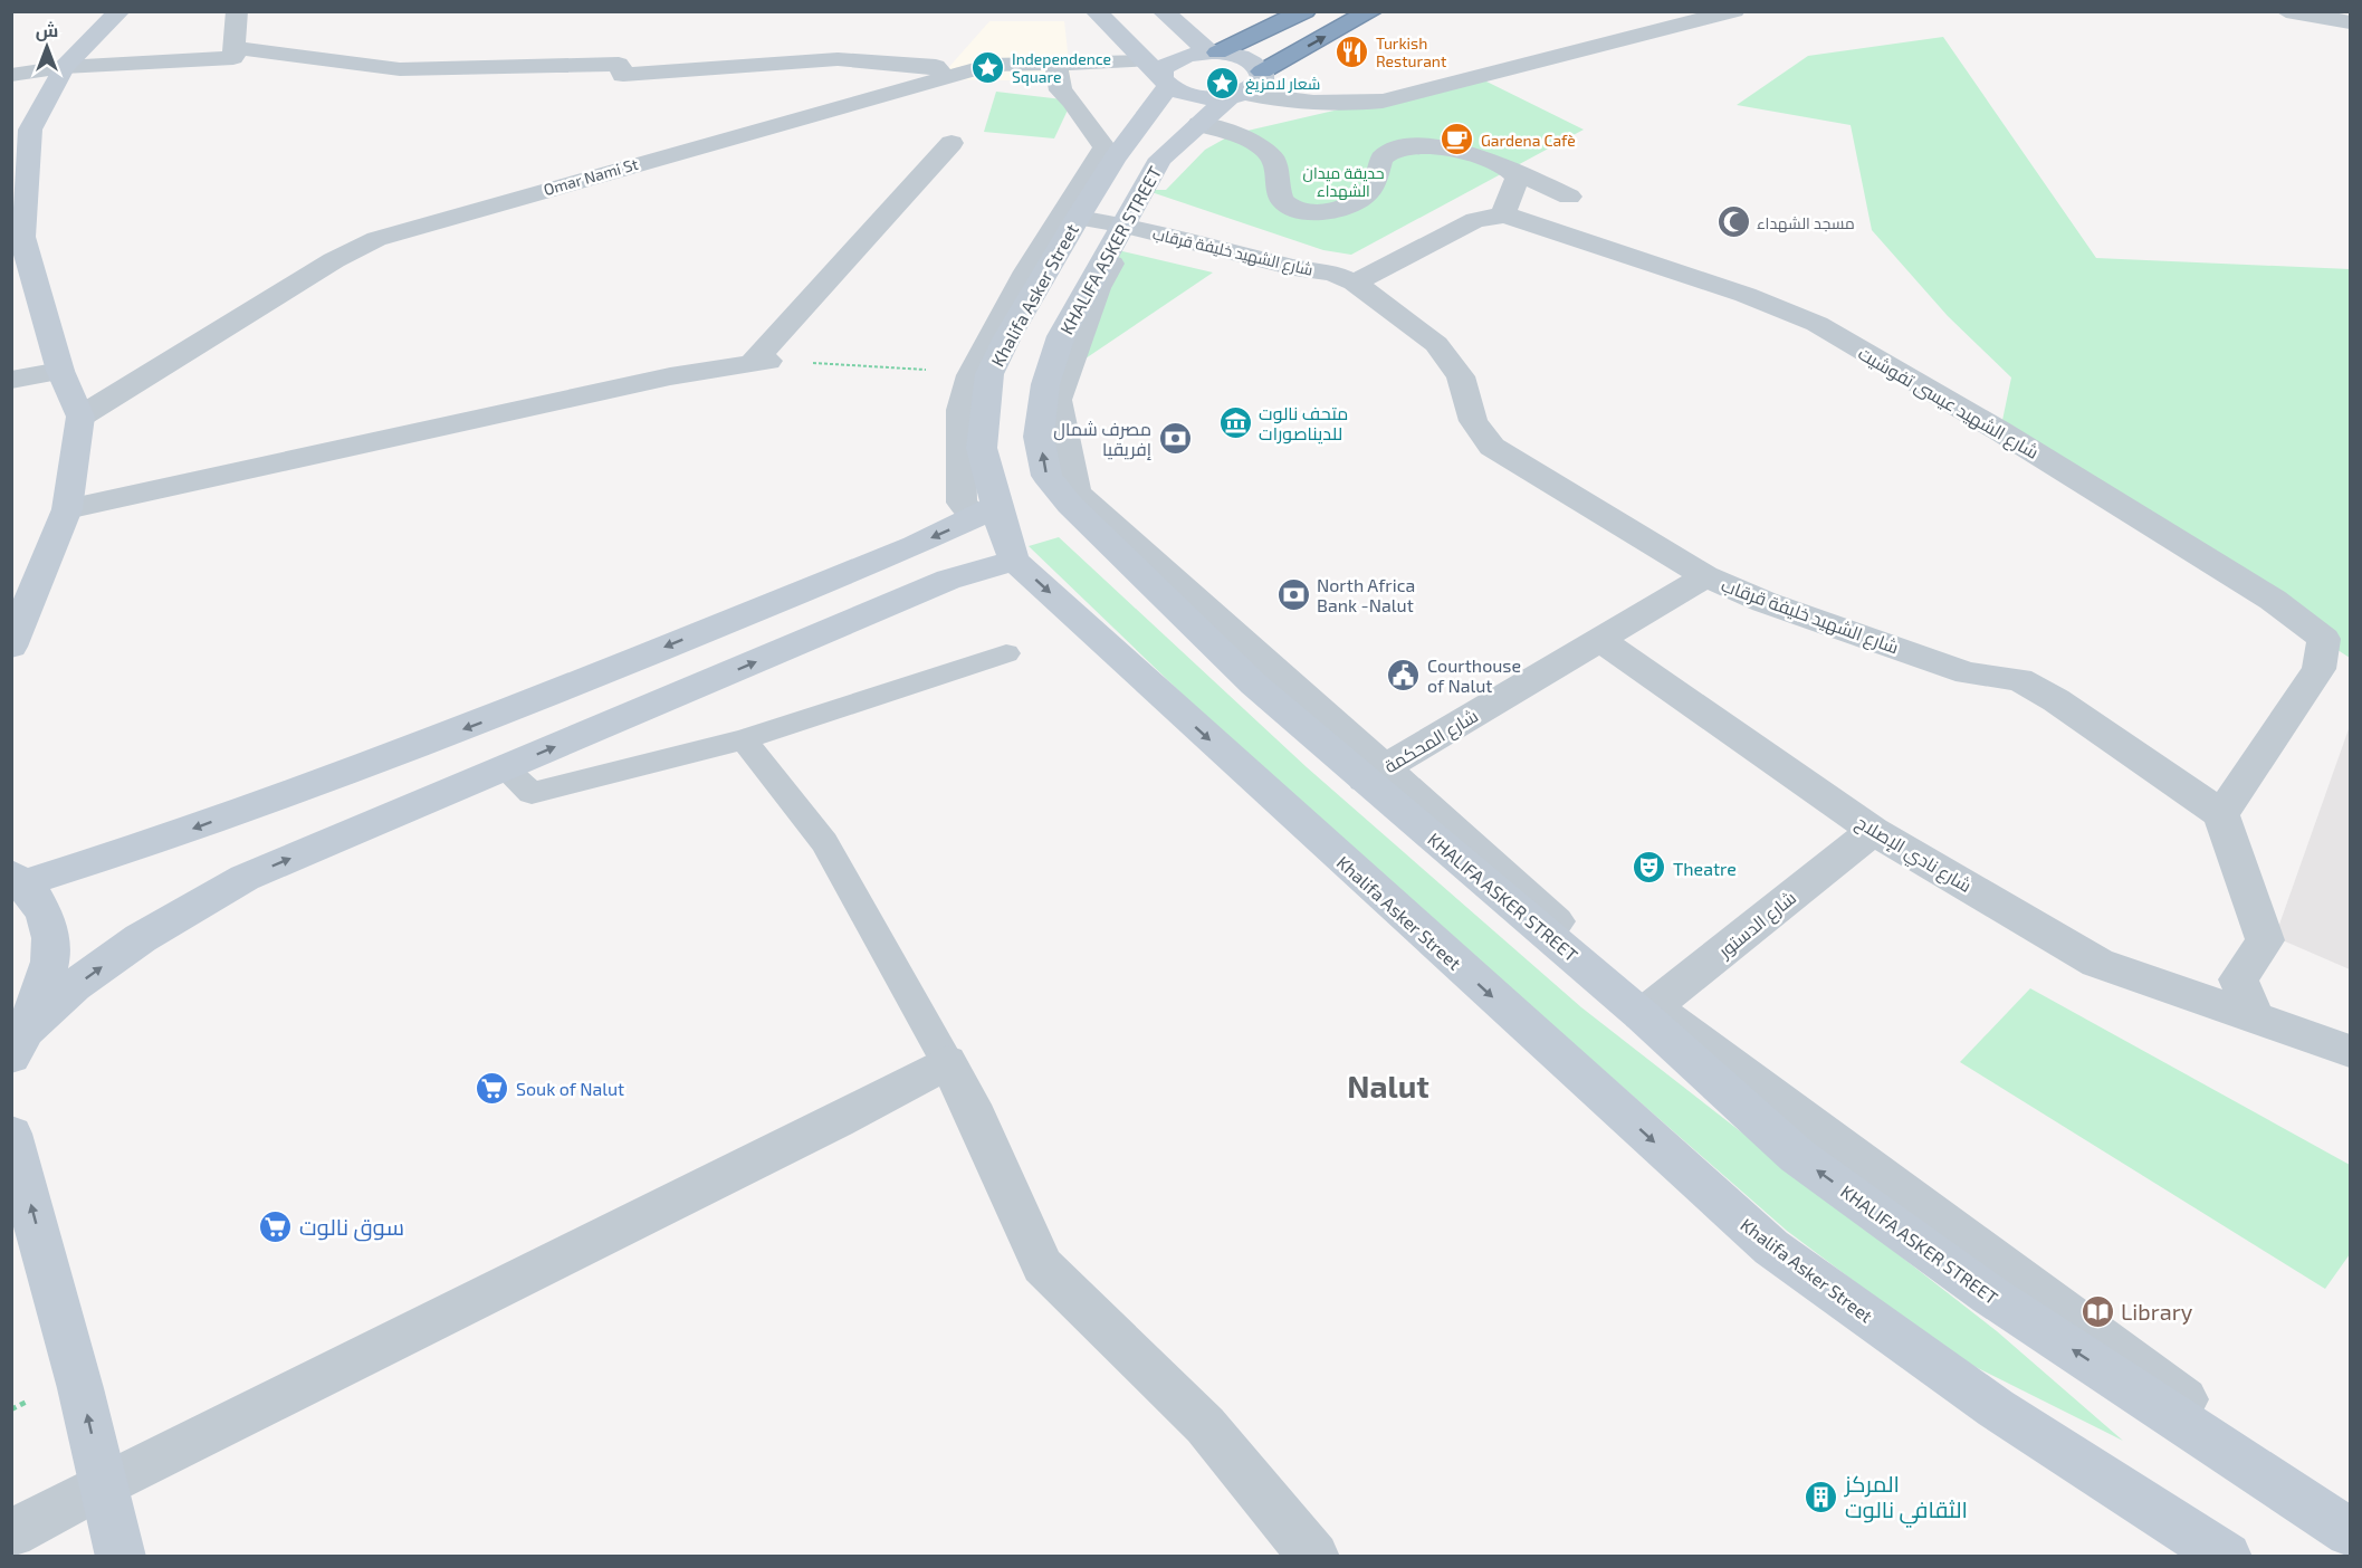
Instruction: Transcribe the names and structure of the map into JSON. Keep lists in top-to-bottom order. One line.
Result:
{"streets":{"street":["Omar Nami St","KHALIFA ASKER STREET","شارع الشهيد خليفة قرقاب","Khalifa Asker Street","شارع الشهيد عيسى تفوشيت","شارع المحكمة","شارع نادي الإصلاح","شارع الدستور"]},"crossings":[["Omar Nami St","Khalifa Asker Street"],["KHALIFA ASKER STREET","شارع الشهيد خليفة قرقاب"],["KHALIFA ASKER STREET","شارع الدستور"],["شارع الشهيد خليفة قرقاب","Khalifa Asker Street"],["شارع الشهيد خليفة قرقاب","شارع الشهيد عيسى تفوشيت"],["شارع الشهيد خليفة قرقاب","شارع المحكمة"],["شارع المحكمة","شارع نادي الإصلاح"],["شارع نادي الإصلاح","شارع الدستور"]],"districts":["Nalut"],"parks":["حديقة ميدان الشهداء"],"places":{"restaurant":["Turkish Resturant"],"place":["Independence Square","شعار لامزيغ"],"cafe":["Gardena Cafè"],"mosque":["مسجد الشهداء"],"museum":["متحف نالوت للديناصورات"],"bank":["مصرف شمال إفريقيا","North Africa Bank -Nalut"],"public building":["Courthouse of Nalut"],"theatre":["Theatre"],"supermarket":["Souk of Nalut","سوق نالوت"],"library":["Library"],"building":["المركز الثقافي نالوت"]},"north":"top"}
